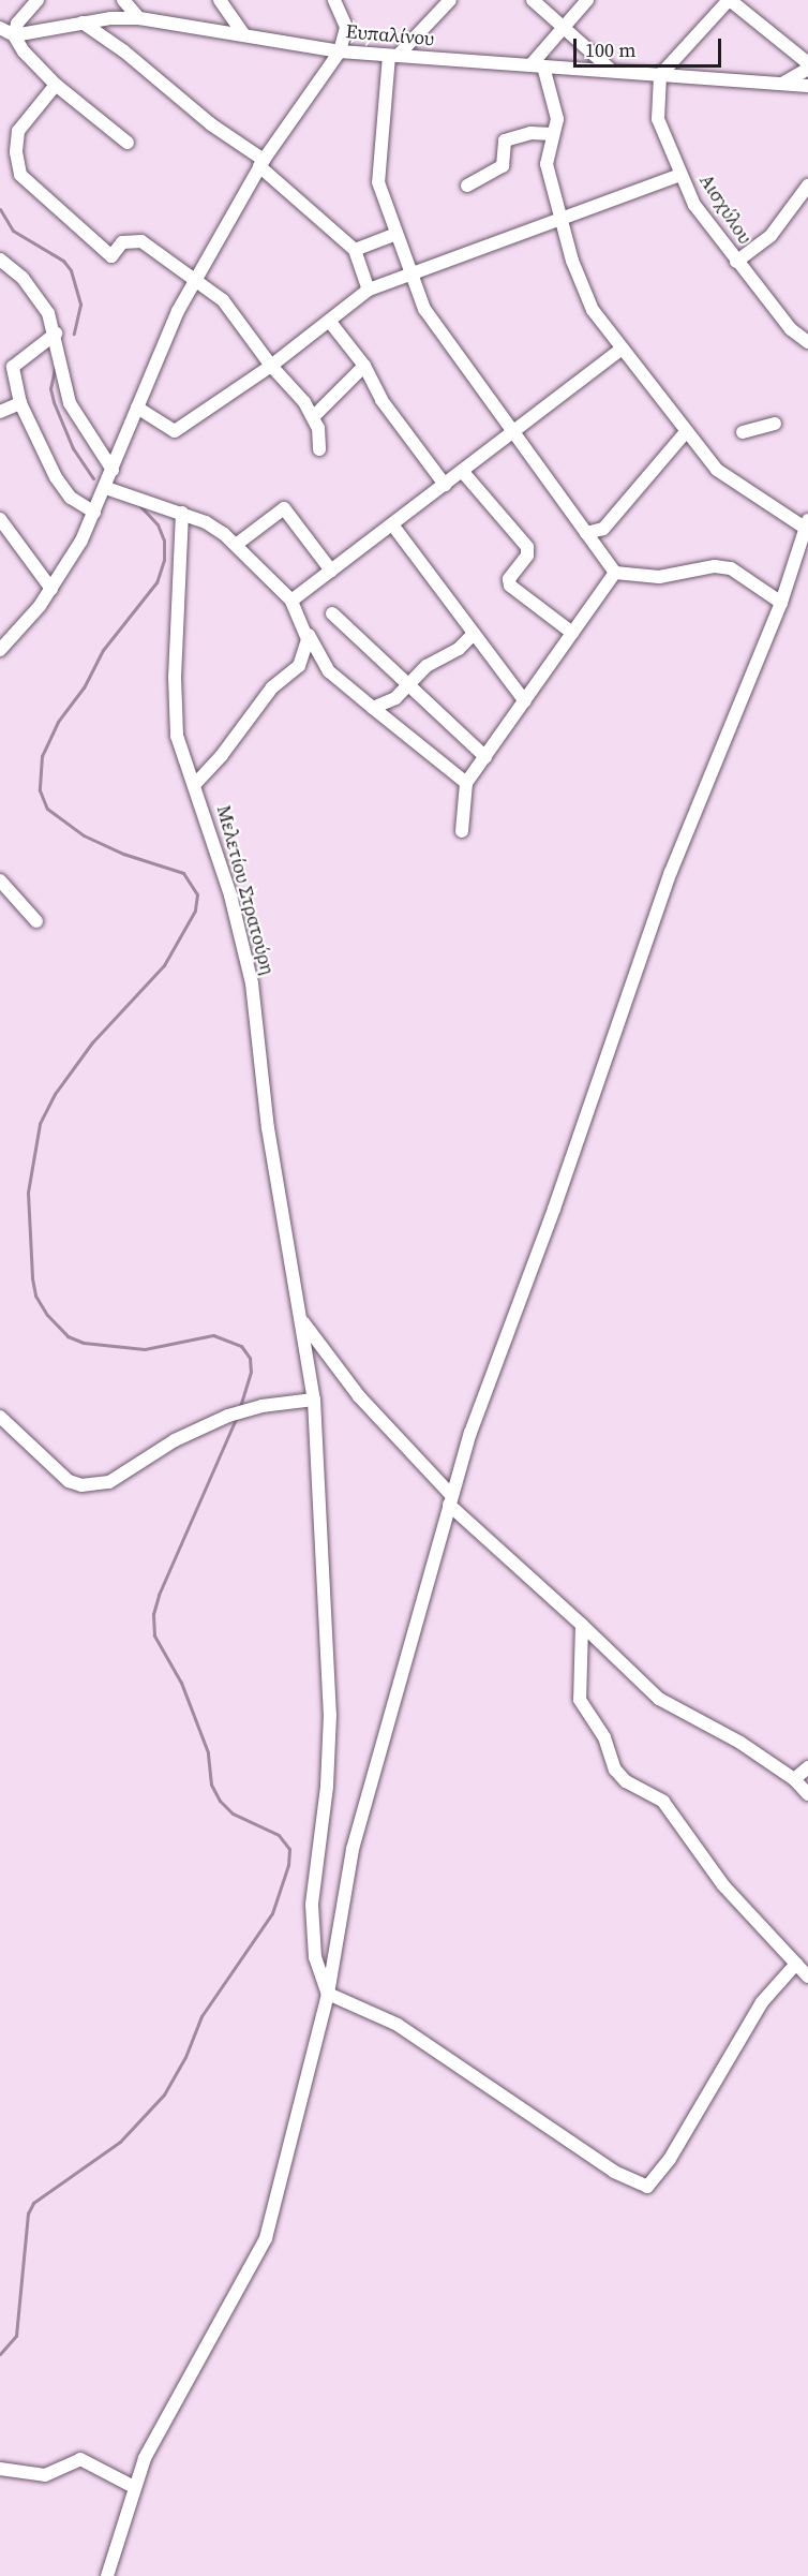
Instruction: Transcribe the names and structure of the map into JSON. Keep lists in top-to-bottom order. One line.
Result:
{"streets":{"street":["Ευπαλίνου","Αισχύλου","Μελετίου Στρατούρη"]},"crossings":[["Ευπαλίνου","Αισχύλου"]],"scale_bar":"100 m"}
